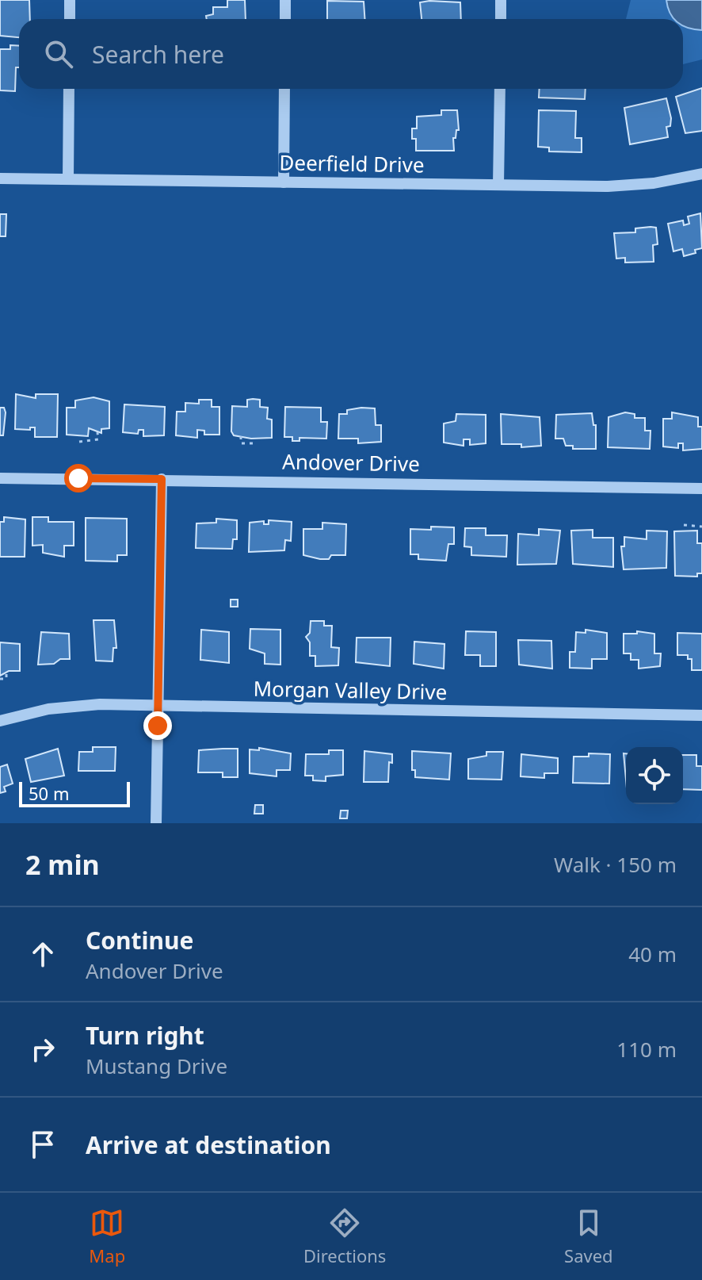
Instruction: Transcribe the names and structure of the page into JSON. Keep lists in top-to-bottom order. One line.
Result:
{"streets":{"street":["Deerfield Drive","Andover Drive","Morgan Valley Drive"]},"scale_bar":"50 m","page":{"search":"Search here","scale":"50 m","heading":["2 min","Walk · 150 m"],"list":[["Continue","Andover Drive","40 m"],["Turn right","Mustang Drive","110 m"],"Arrive at destination"],"nav":["Map","Directions","Saved"]}}
